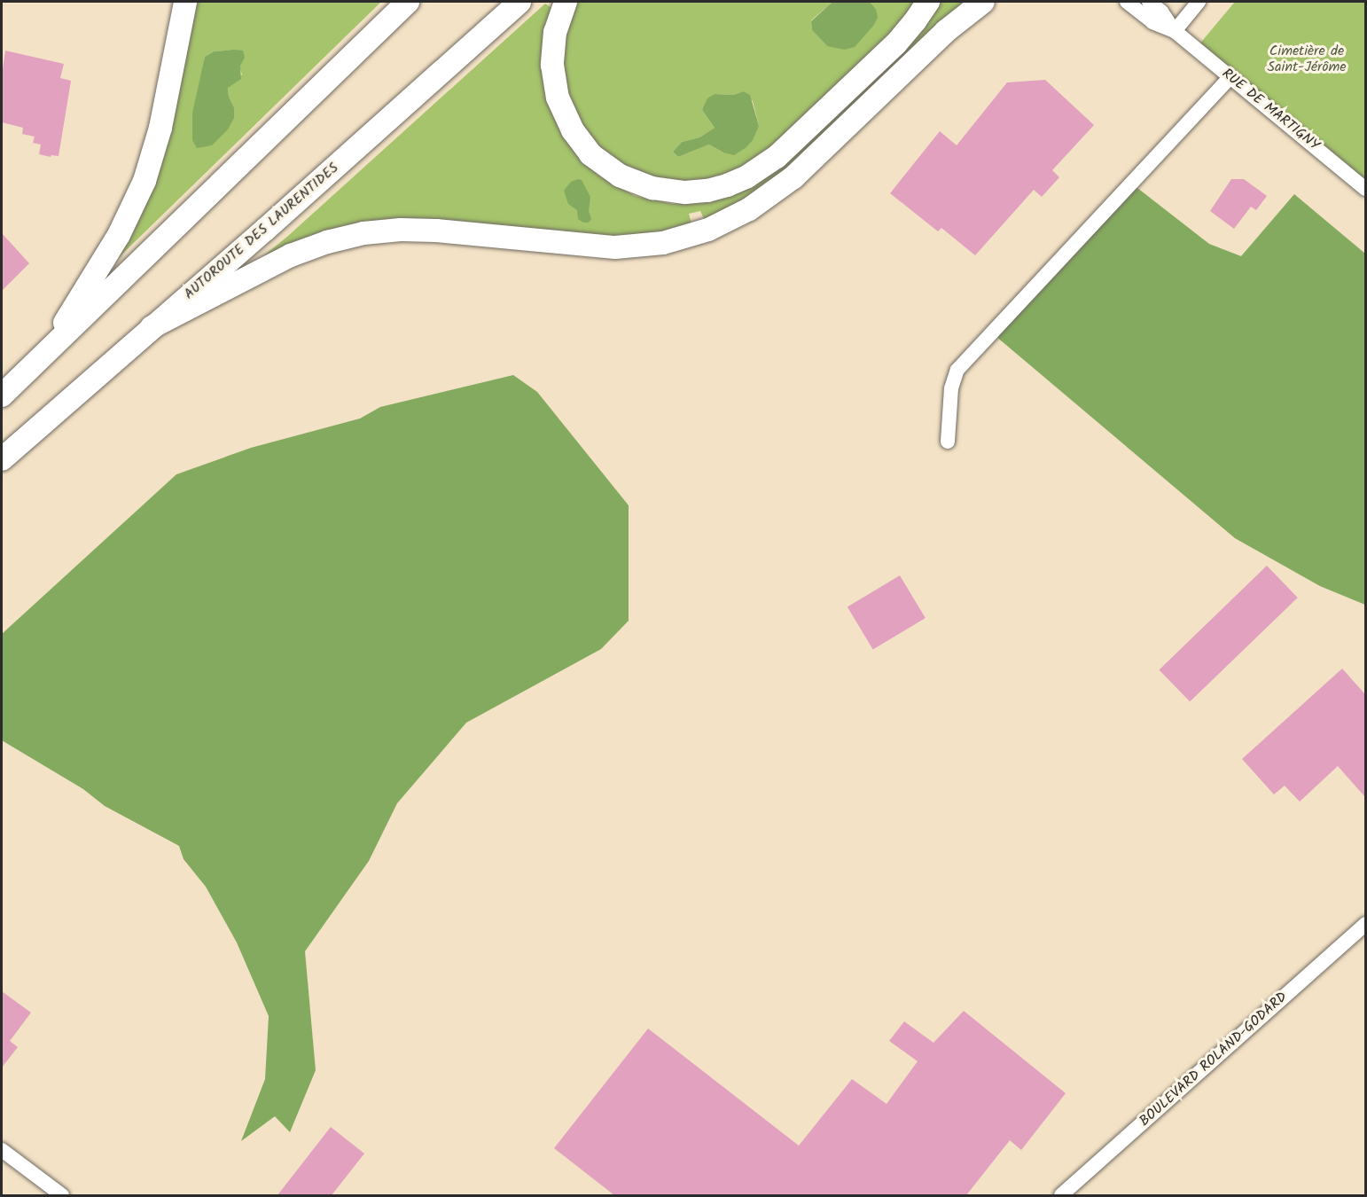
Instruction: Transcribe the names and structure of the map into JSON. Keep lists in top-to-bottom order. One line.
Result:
{"streets":{"highway":["AUTOROUTE DES LAURENTIDES"],"street":["RUE DE MARTIGNY","BOULEVARD ROLAND-GODARD"]},"parks":["Cimetière de Saint-Jérôme"]}
